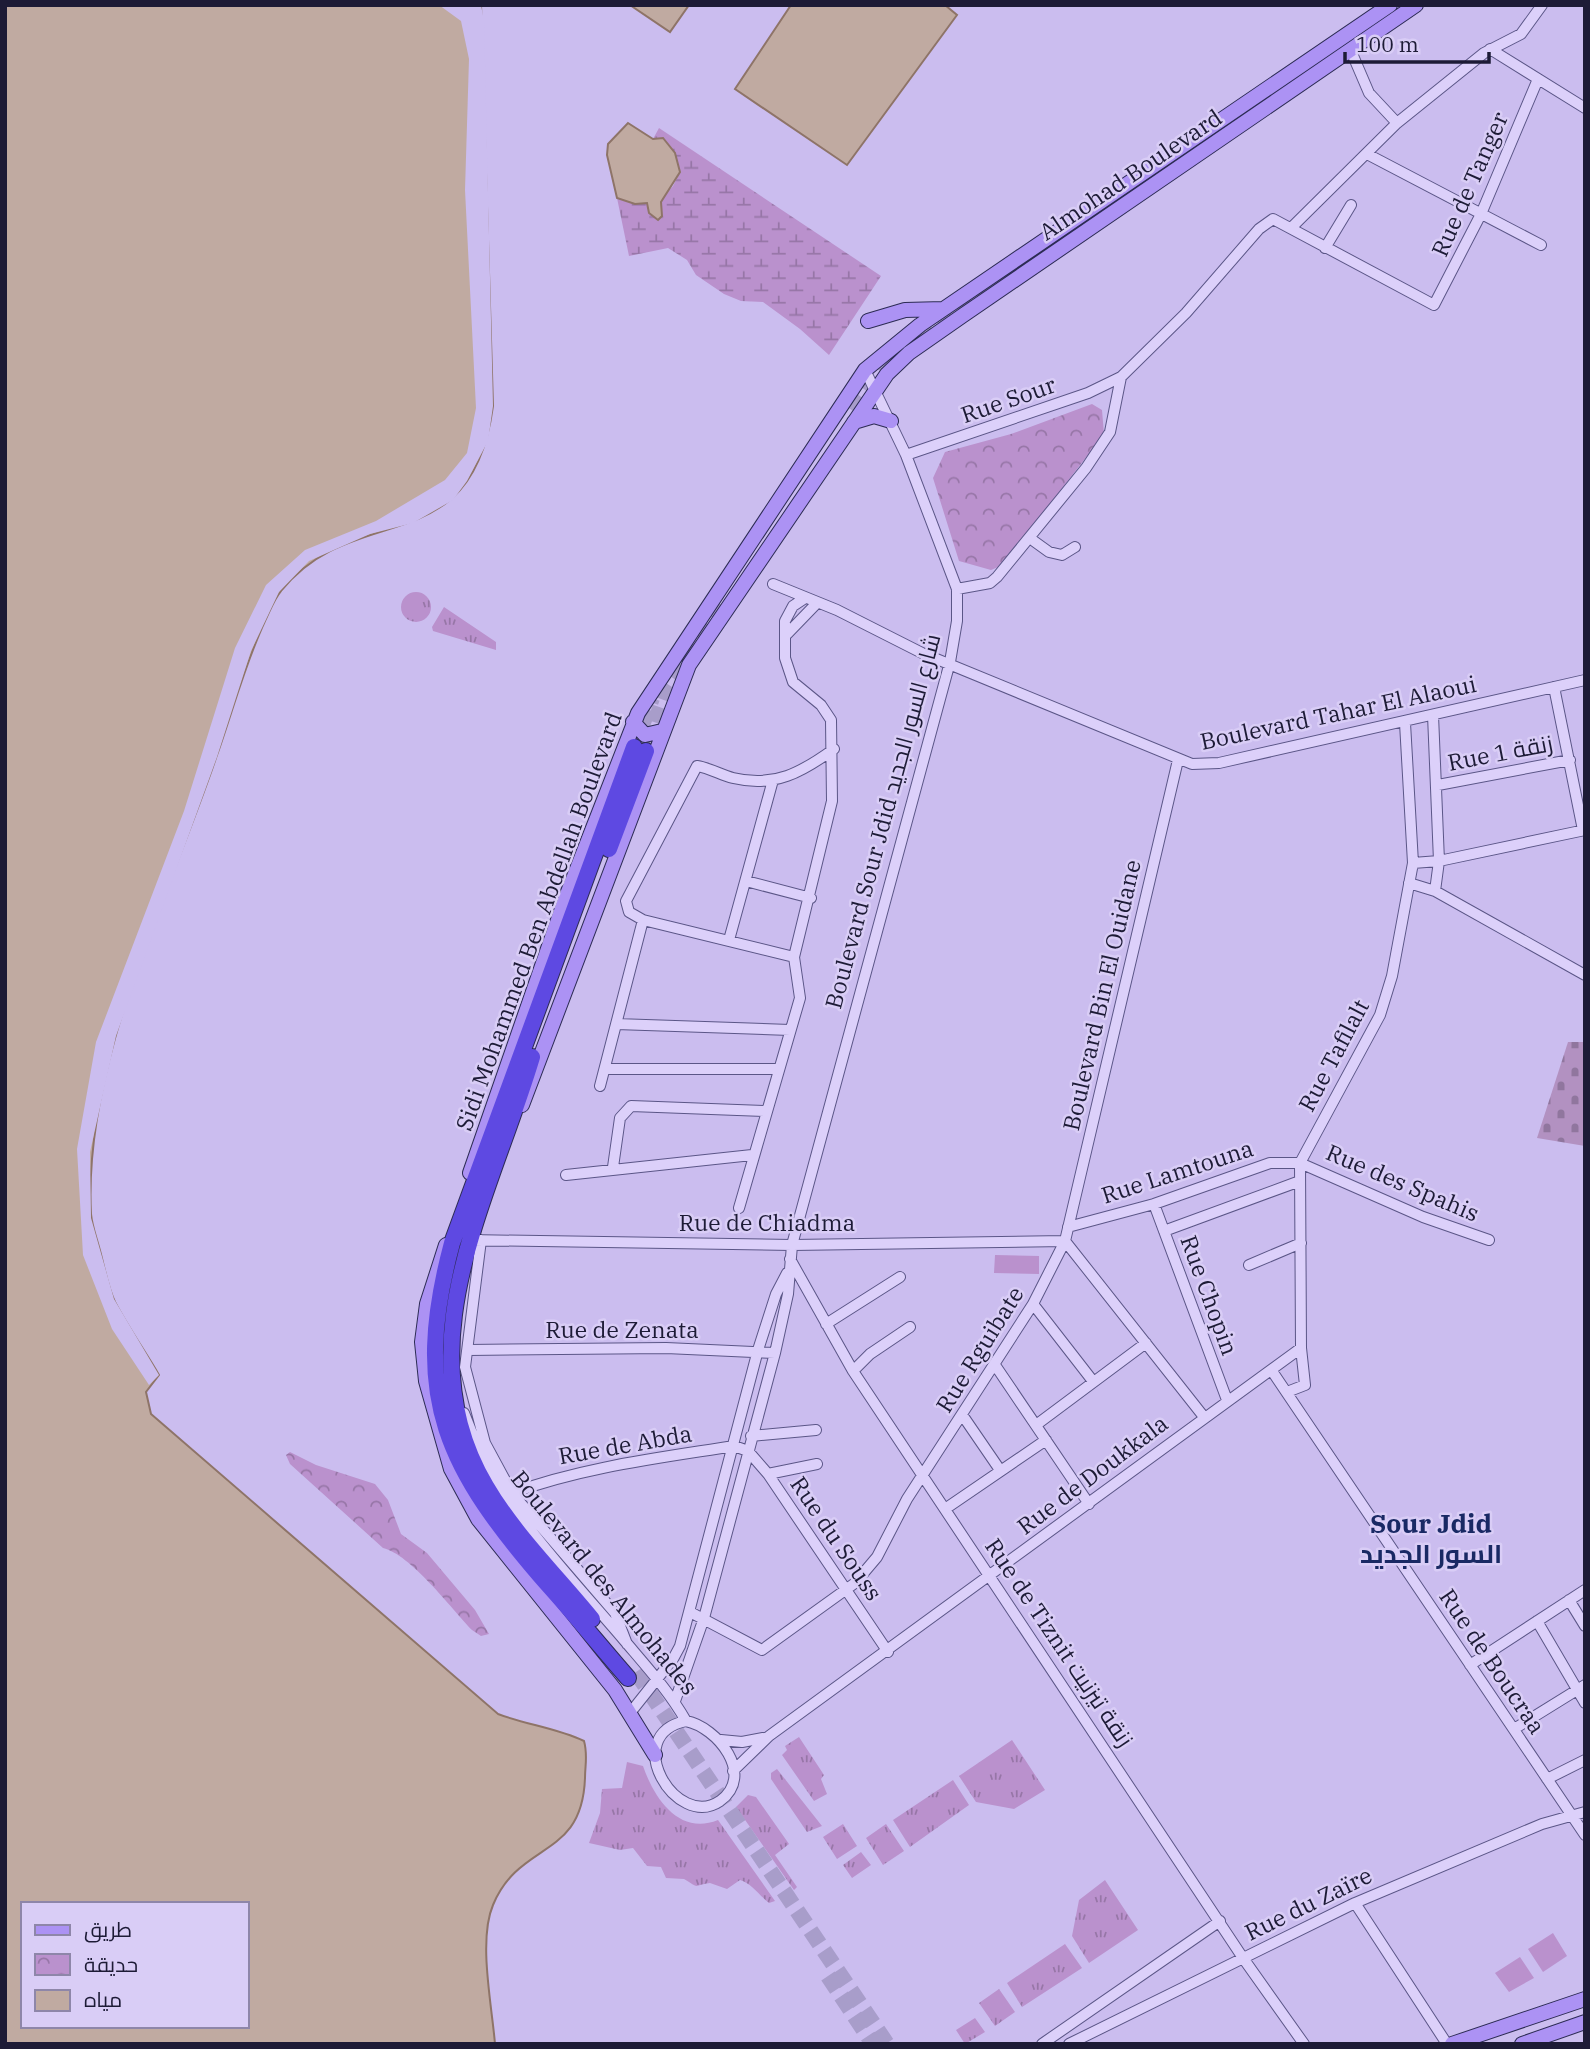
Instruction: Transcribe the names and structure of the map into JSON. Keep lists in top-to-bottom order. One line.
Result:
{"streets":{"main road":["Almohad Boulevard","Sidi Mohammed Ben Abdellah Boulevard"],"street":["Rue de Tanger","Rue Sour","Boulevard Tahar El Alaoui","Rue 1 زنقة","Boulevard Sour Jdid شارع السور الجديد","Boulevard Bin El Ouidane","Rue Tafilalt","Rue Lamtouna","Rue des Spahis","Rue de Chiadma","Rue Chopin","Rue de Zenata","Rue Rguibate","Rue de Abda","Rue de Doukkala","Rue du Souss","Boulevard des Almohades","Rue de Tiznit زنقة تيزنيت","Rue de Boucraa","Rue du Zaïre"]},"crossings":[["Almohad Boulevard","Boulevard Sour Jdid شارع السور الجديد"],["Almohad Boulevard","Sidi Mohammed Ben Abdellah Boulevard"],["Rue Sour","Boulevard Sour Jdid شارع السور الجديد"],["Boulevard Tahar El Alaoui","Boulevard Sour Jdid شارع السور الجديد"],["Boulevard Tahar El Alaoui","Boulevard Bin El Ouidane"],["Boulevard Tahar El Alaoui","Rue Tafilalt"],["Boulevard Sour Jdid شارع السور الجديد","Sidi Mohammed Ben Abdellah Boulevard"],["Boulevard Sour Jdid شارع السور الجديد","Rue de Chiadma"],["Boulevard Sour Jdid شارع السور الجديد","Rue de Zenata"],["Boulevard Sour Jdid شارع السور الجديد","Rue Rguibate"],["Boulevard Sour Jdid شارع السور الجديد","Rue de Abda"],["Boulevard Sour Jdid شارع السور الجديد","Rue du Souss"],["Boulevard Sour Jdid شارع السور الجديد","Boulevard des Almohades"],["Boulevard Sour Jdid شارع السور الجديد","Rue de Tiznit زنقة تيزنيت"],["Boulevard Bin El Ouidane","Rue Lamtouna"],["Boulevard Bin El Ouidane","Rue de Chiadma"],["Boulevard Bin El Ouidane","Rue Rguibate"],["Rue Tafilalt","Rue Lamtouna"],["Rue Tafilalt","Rue des Spahis"],["Rue Tafilalt","Rue de Doukkala"],["Rue Tafilalt","Rue de Boucraa"],["Rue Lamtouna","Rue des Spahis"],["Rue Lamtouna","Rue Chopin"],["Rue de Chiadma","Rue Rguibate"],["Rue Chopin","Rue de Doukkala"],["Rue Rguibate","Rue du Souss"],["Rue Rguibate","Rue de Tiznit زنقة تيزنيت"],["Rue de Abda","Rue du Souss"],["Rue de Doukkala","Rue du Souss"],["Rue de Doukkala","Boulevard des Almohades"],["Rue de Doukkala","Rue de Tiznit زنقة تيزنيت"],["Rue de Doukkala","Rue de Boucraa"],["Rue de Tiznit زنقة تيزنيت","Rue du Zaïre"],["Rue de Boucraa","Rue du Zaïre"]],"districts":["Sour Jdid السور الجديد"],"legend":["طريق","حديقة","مياه"],"scale_bar":"100 m"}
